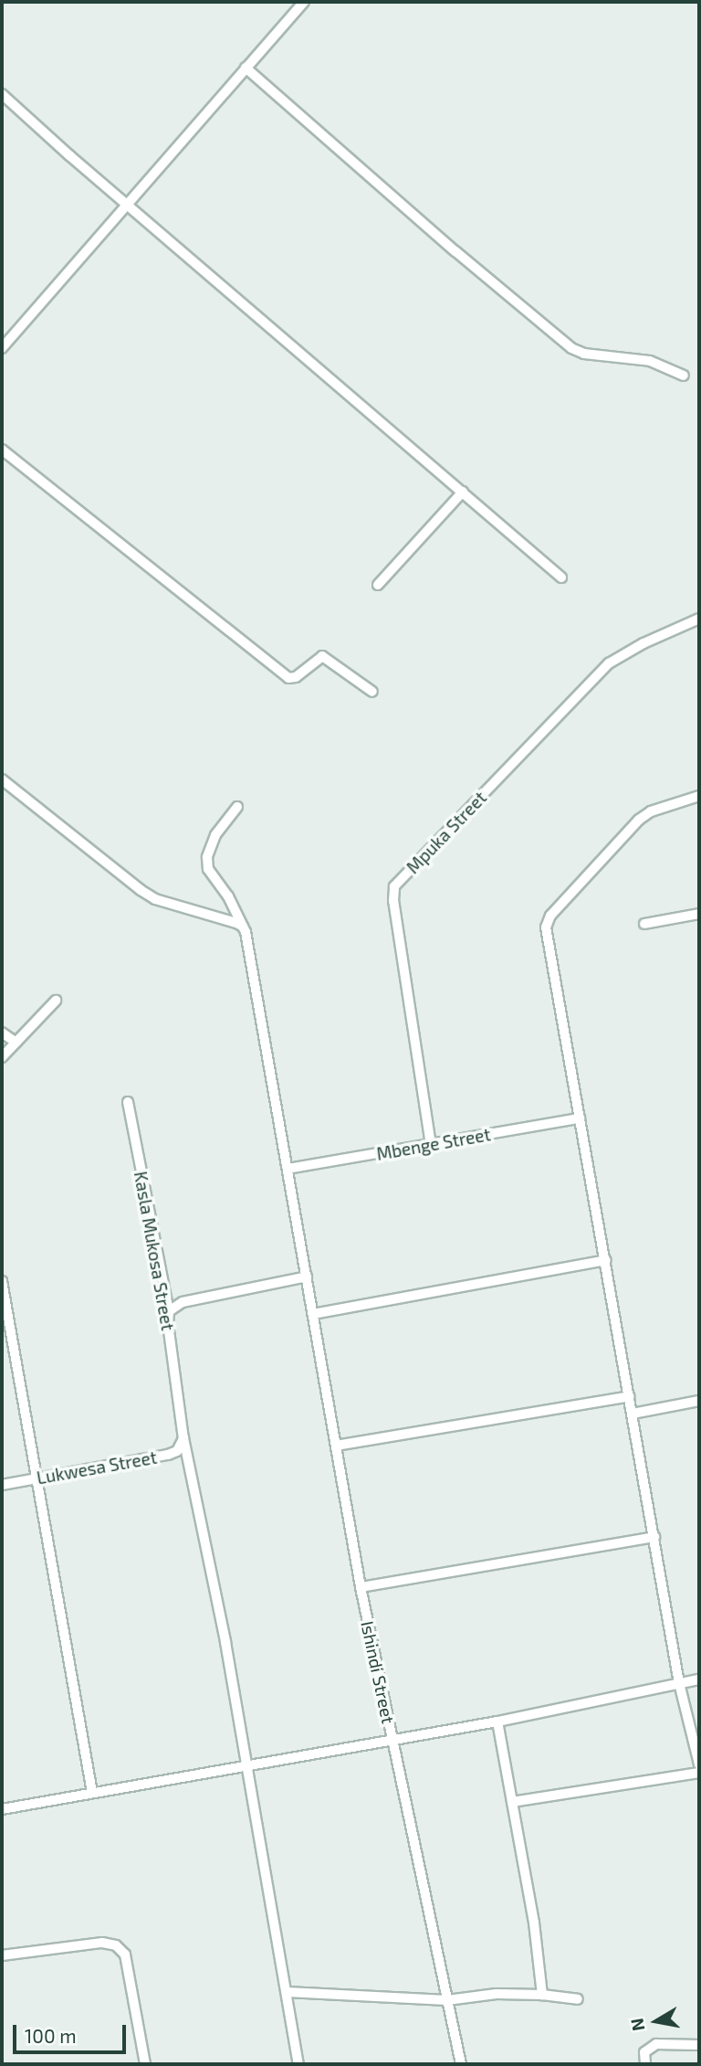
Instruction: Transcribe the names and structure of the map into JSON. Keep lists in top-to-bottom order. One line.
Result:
{"streets":{"street":["Mpuka Street","Mbenge Street","Kasla Mukosa Street","Lukwesa Street","Ishindi Street"]},"crossings":[["Mpuka Street","Mbenge Street"],["Mbenge Street","Ishindi Street"],["Kasla Mukosa Street","Lukwesa Street"]],"scale_bar":"100 m","north":"left"}
